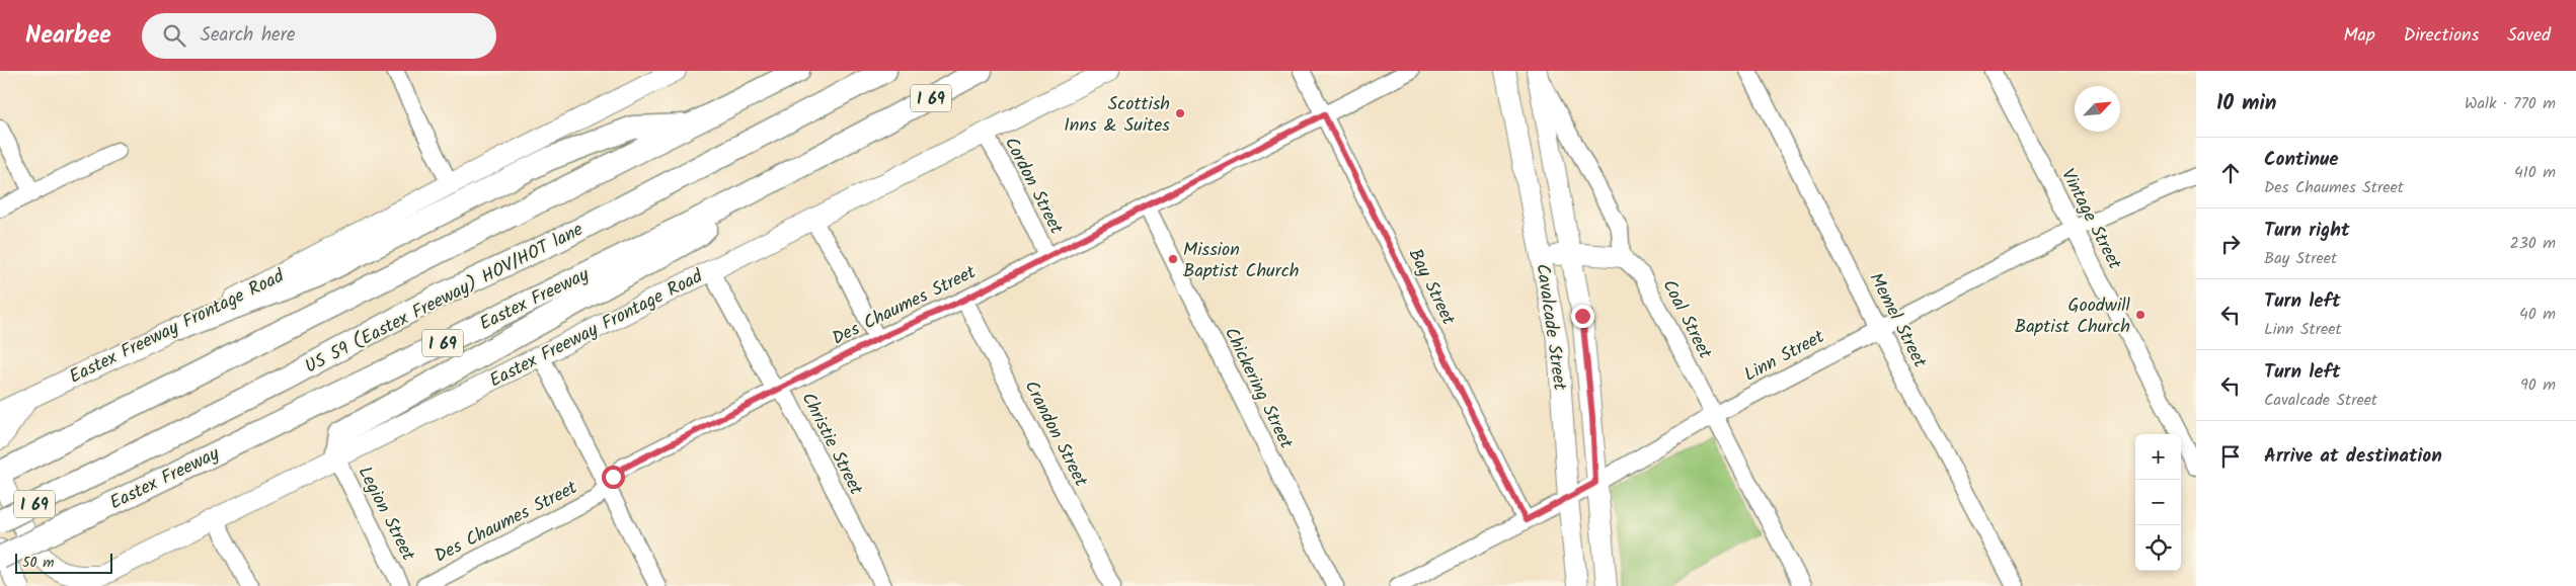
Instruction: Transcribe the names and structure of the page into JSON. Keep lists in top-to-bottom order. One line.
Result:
{"streets":{"highway":["I 69","US 59 (Eastex Freeway) HOV/HOT lane","Eastex Freeway"],"main road":["Eastex Freeway Frontage Road","Cavalcade Street"],"street":["Cordon Street","Vintage Street","Bay Street","Des Chaumes Street","Coal Street","Memel Street","Linn Street","Chickering Street","Crandon Street","Christie Street","Legion Street"]},"crossings":[["I 69","US 59 (Eastex Freeway) HOV/HOT lane"],["Cordon Street","Des Chaumes Street"],["Cordon Street","Eastex Freeway Frontage Road"],["Vintage Street","Linn Street"],["Bay Street","Des Chaumes Street"],["Bay Street","Linn Street"],["Des Chaumes Street","Chickering Street"],["Des Chaumes Street","Crandon Street"],["Des Chaumes Street","Christie Street"],["Coal Street","Linn Street"],["Memel Street","Linn Street"],["Eastex Freeway Frontage Road","Christie Street"],["Eastex Freeway Frontage Road","Legion Street"],["Cavalcade Street","Linn Street"]],"places":["Scottish Inns & Suites","Mission Baptist Church","Goodwill Baptist Church"],"scale_bar":"50 m","north":"top right","page":{"header":"Nearbee","search":"Search here","nav":["Map","Directions","Saved"],"heading":["10 min","Walk · 770 m"],"list":[["Continue","Des Chaumes Street","410 m"],["Turn right","Bay Street","230 m"],["Turn left","Linn Street","40 m"],["Turn left","Cavalcade Street","90 m"],"Arrive at destination"],"map_buttons":["+","−"],"scale":"50 m"}}
